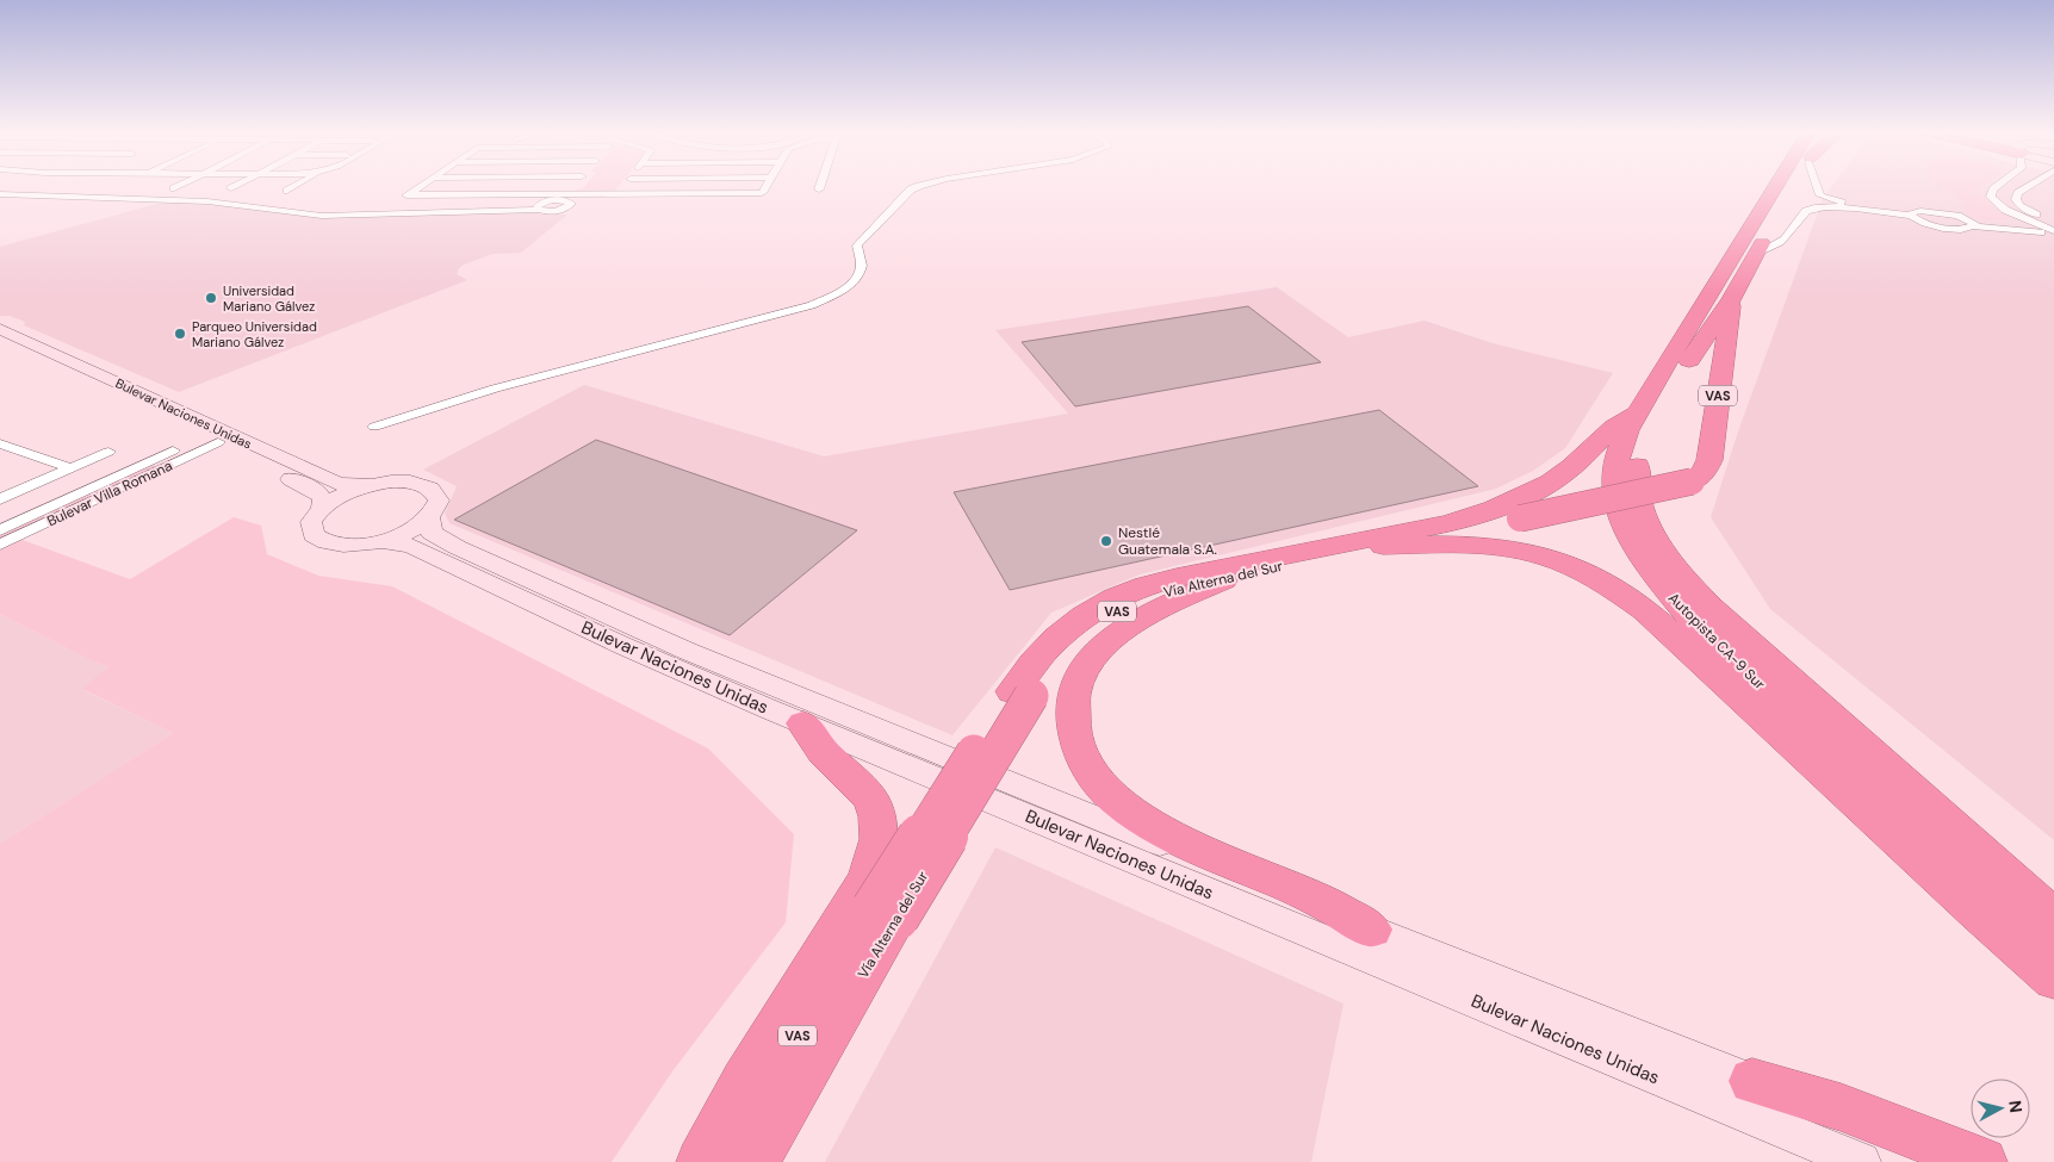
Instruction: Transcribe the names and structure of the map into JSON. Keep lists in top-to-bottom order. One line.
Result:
{"streets":{"highway":["VAS","Vía Alterna del Sur","Autopista CA-9 Sur"],"main road":["Bulevar Naciones Unidas"],"street":["Bulevar Villa Romana"]},"crossings":[["Bulevar Naciones Unidas","Bulevar Villa Romana"],["Vía Alterna del Sur","Autopista CA-9 Sur"]],"places":["Universidad Mariano Gálvez","Parqueo Universidad Mariano Gálvez","Nestlé Guatemala S.A."],"north":"right"}
